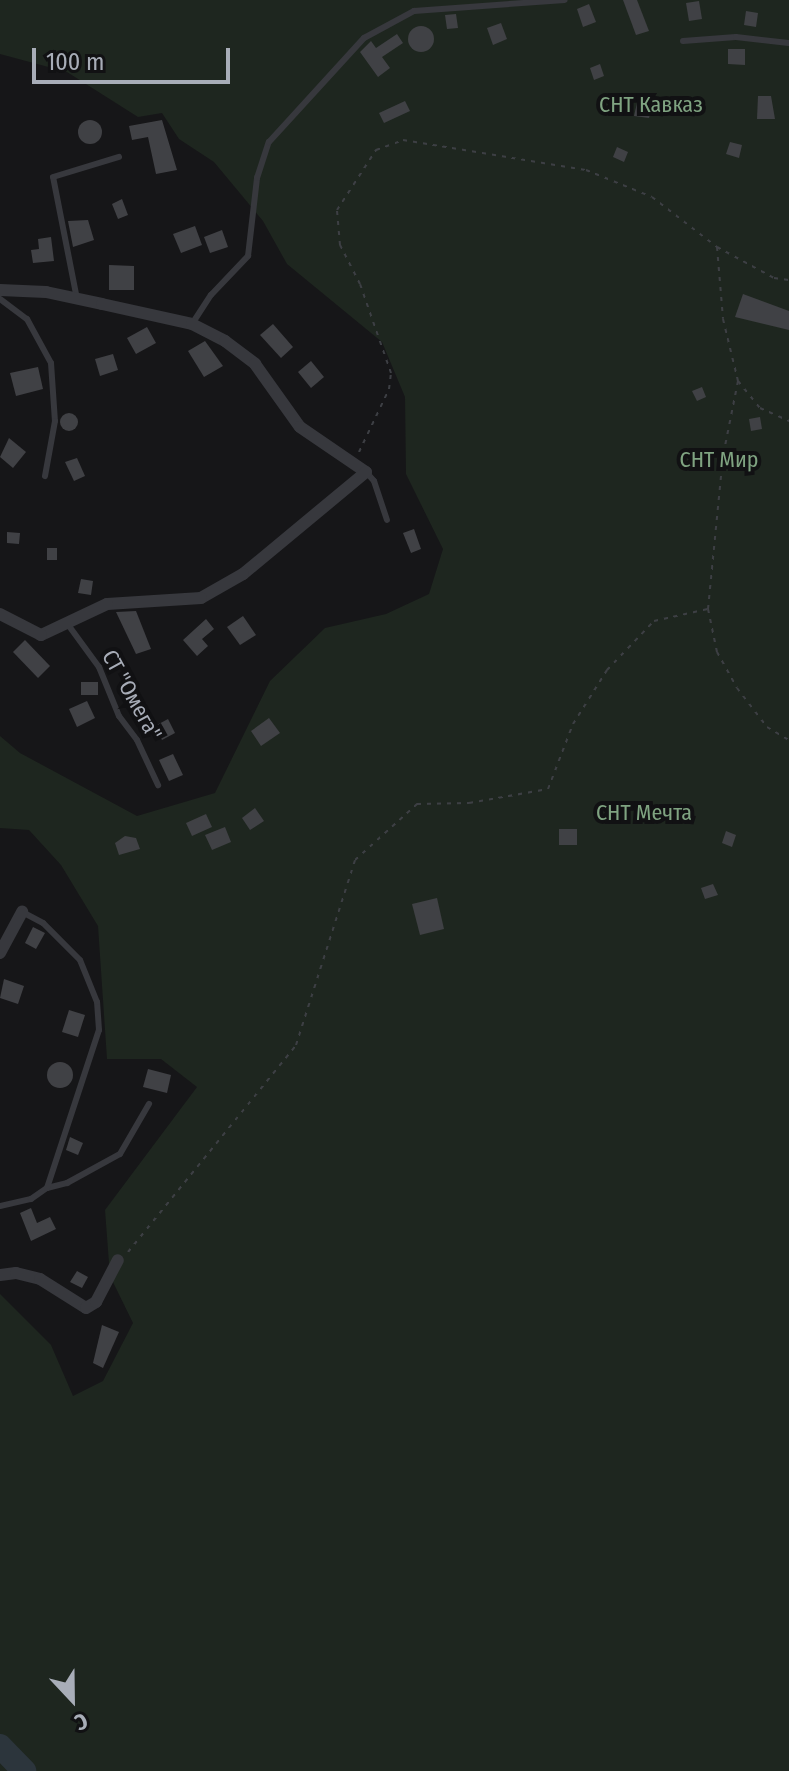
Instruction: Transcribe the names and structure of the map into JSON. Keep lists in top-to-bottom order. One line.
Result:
{"streets":{"lane":["СТ \"Омега\""]},"parks":["СНТ Кавказ","СНТ Мир","СНТ Мечта"],"scale_bar":"100 m","north":"bottom"}
